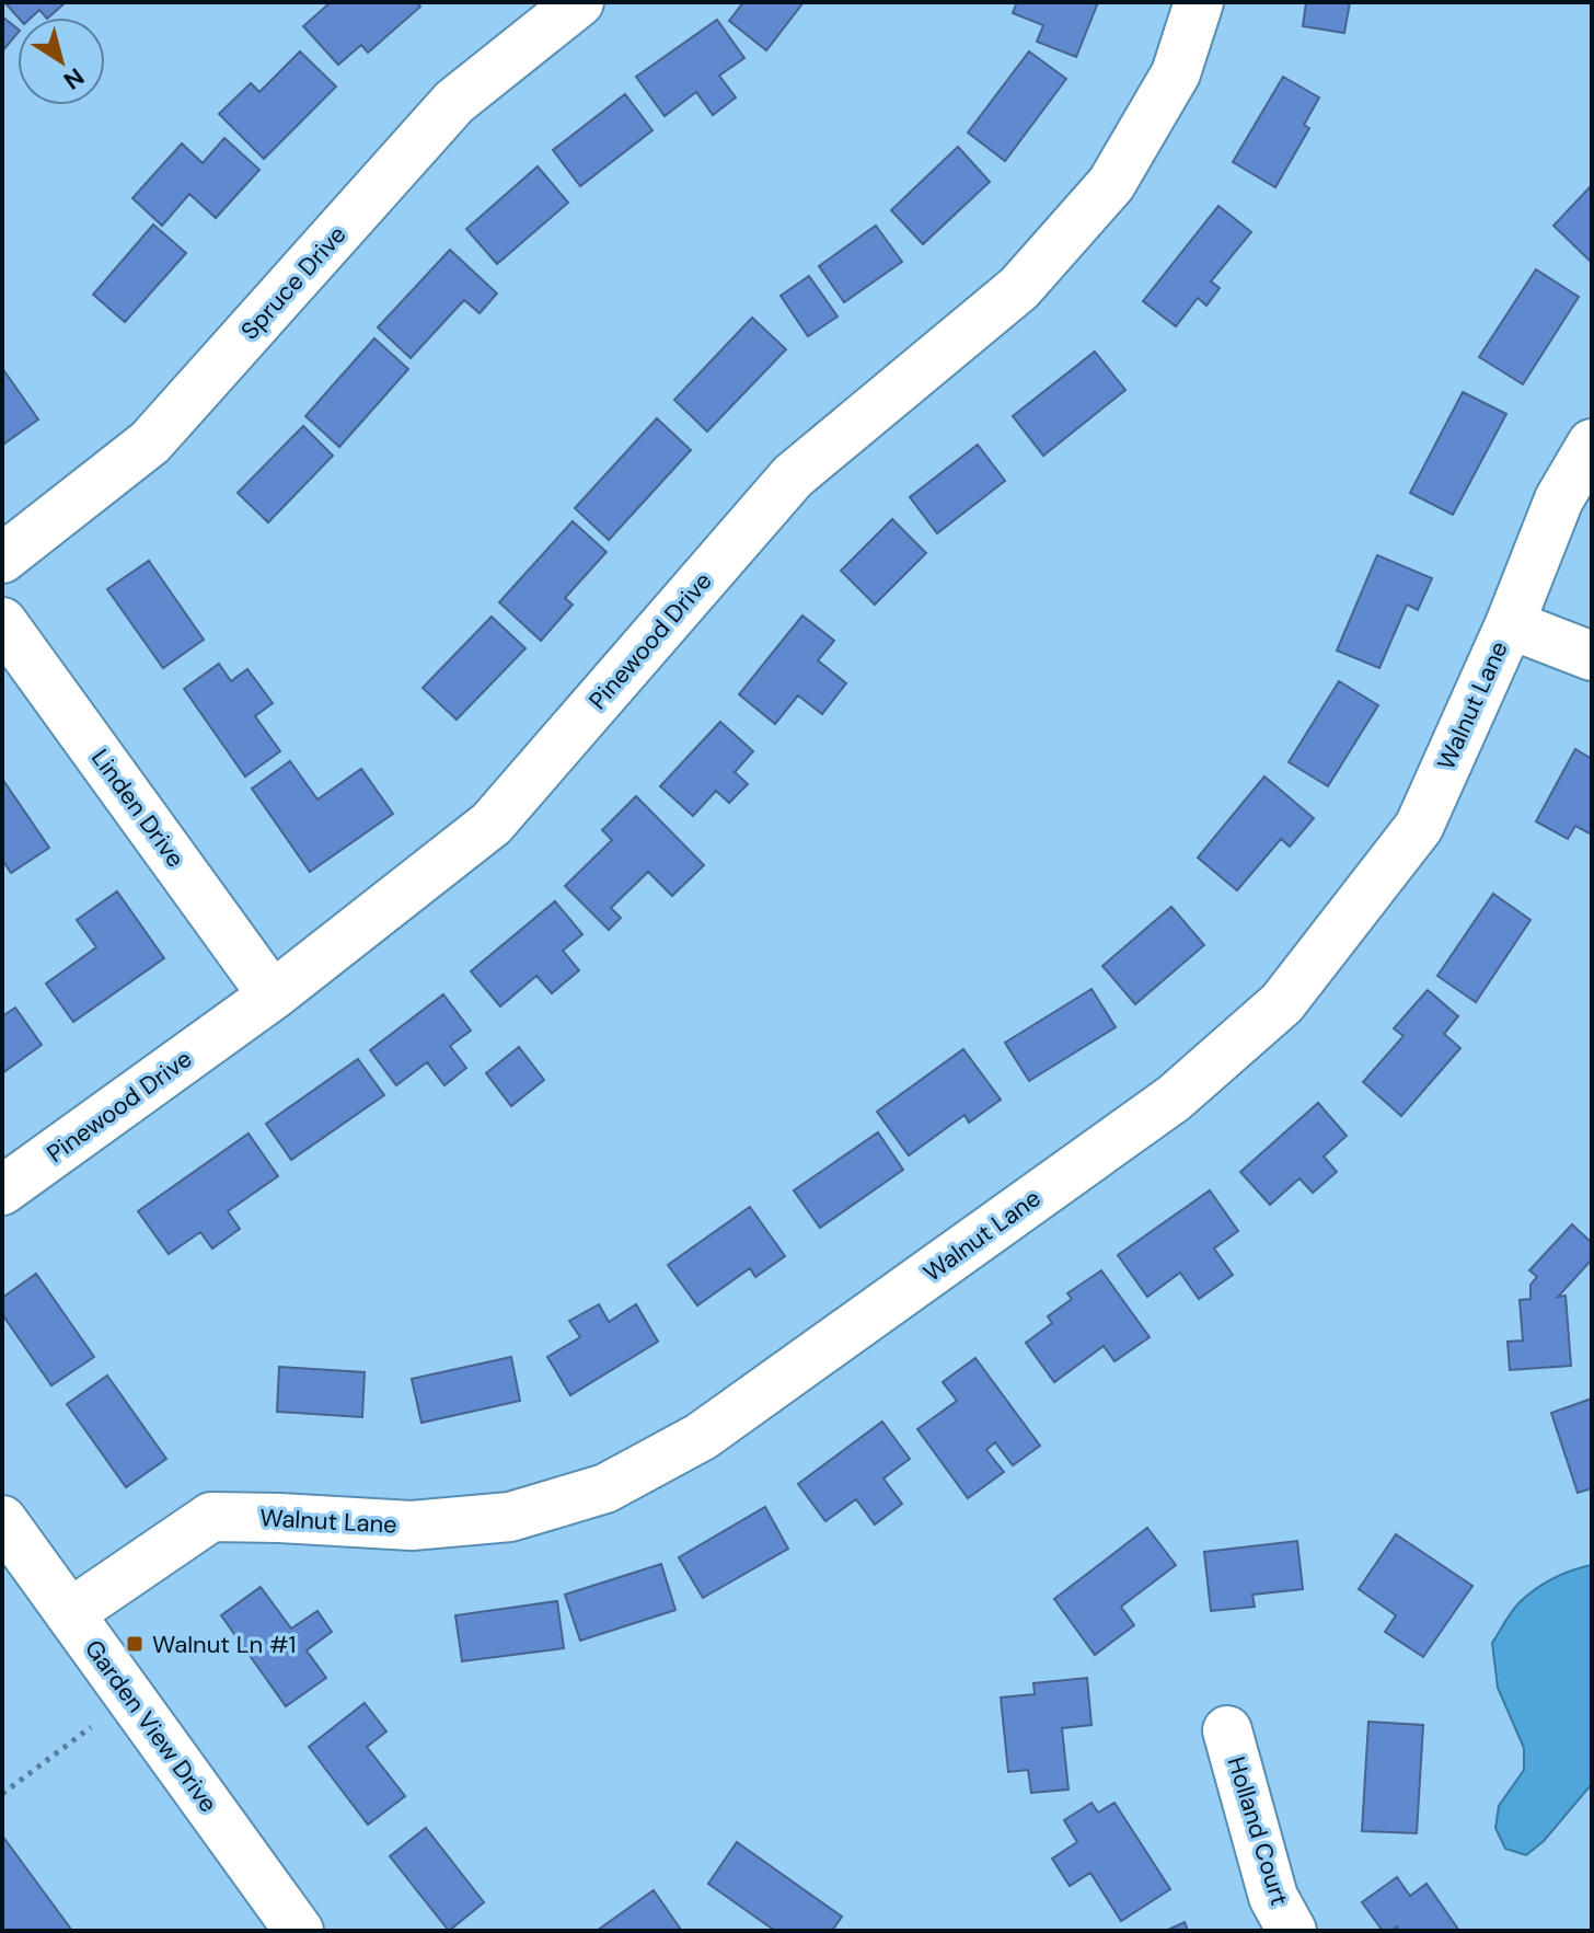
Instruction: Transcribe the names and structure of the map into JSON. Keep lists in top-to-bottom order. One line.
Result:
{"streets":{"street":["Spruce Drive","Pinewood Drive","Walnut Lane","Linden Drive","Garden View Drive","Holland Court"]},"crossings":[["Pinewood Drive","Linden Drive"],["Walnut Lane","Garden View Drive"]],"places":{"transit":["Walnut Ln #1"]},"north":"bottom right"}
